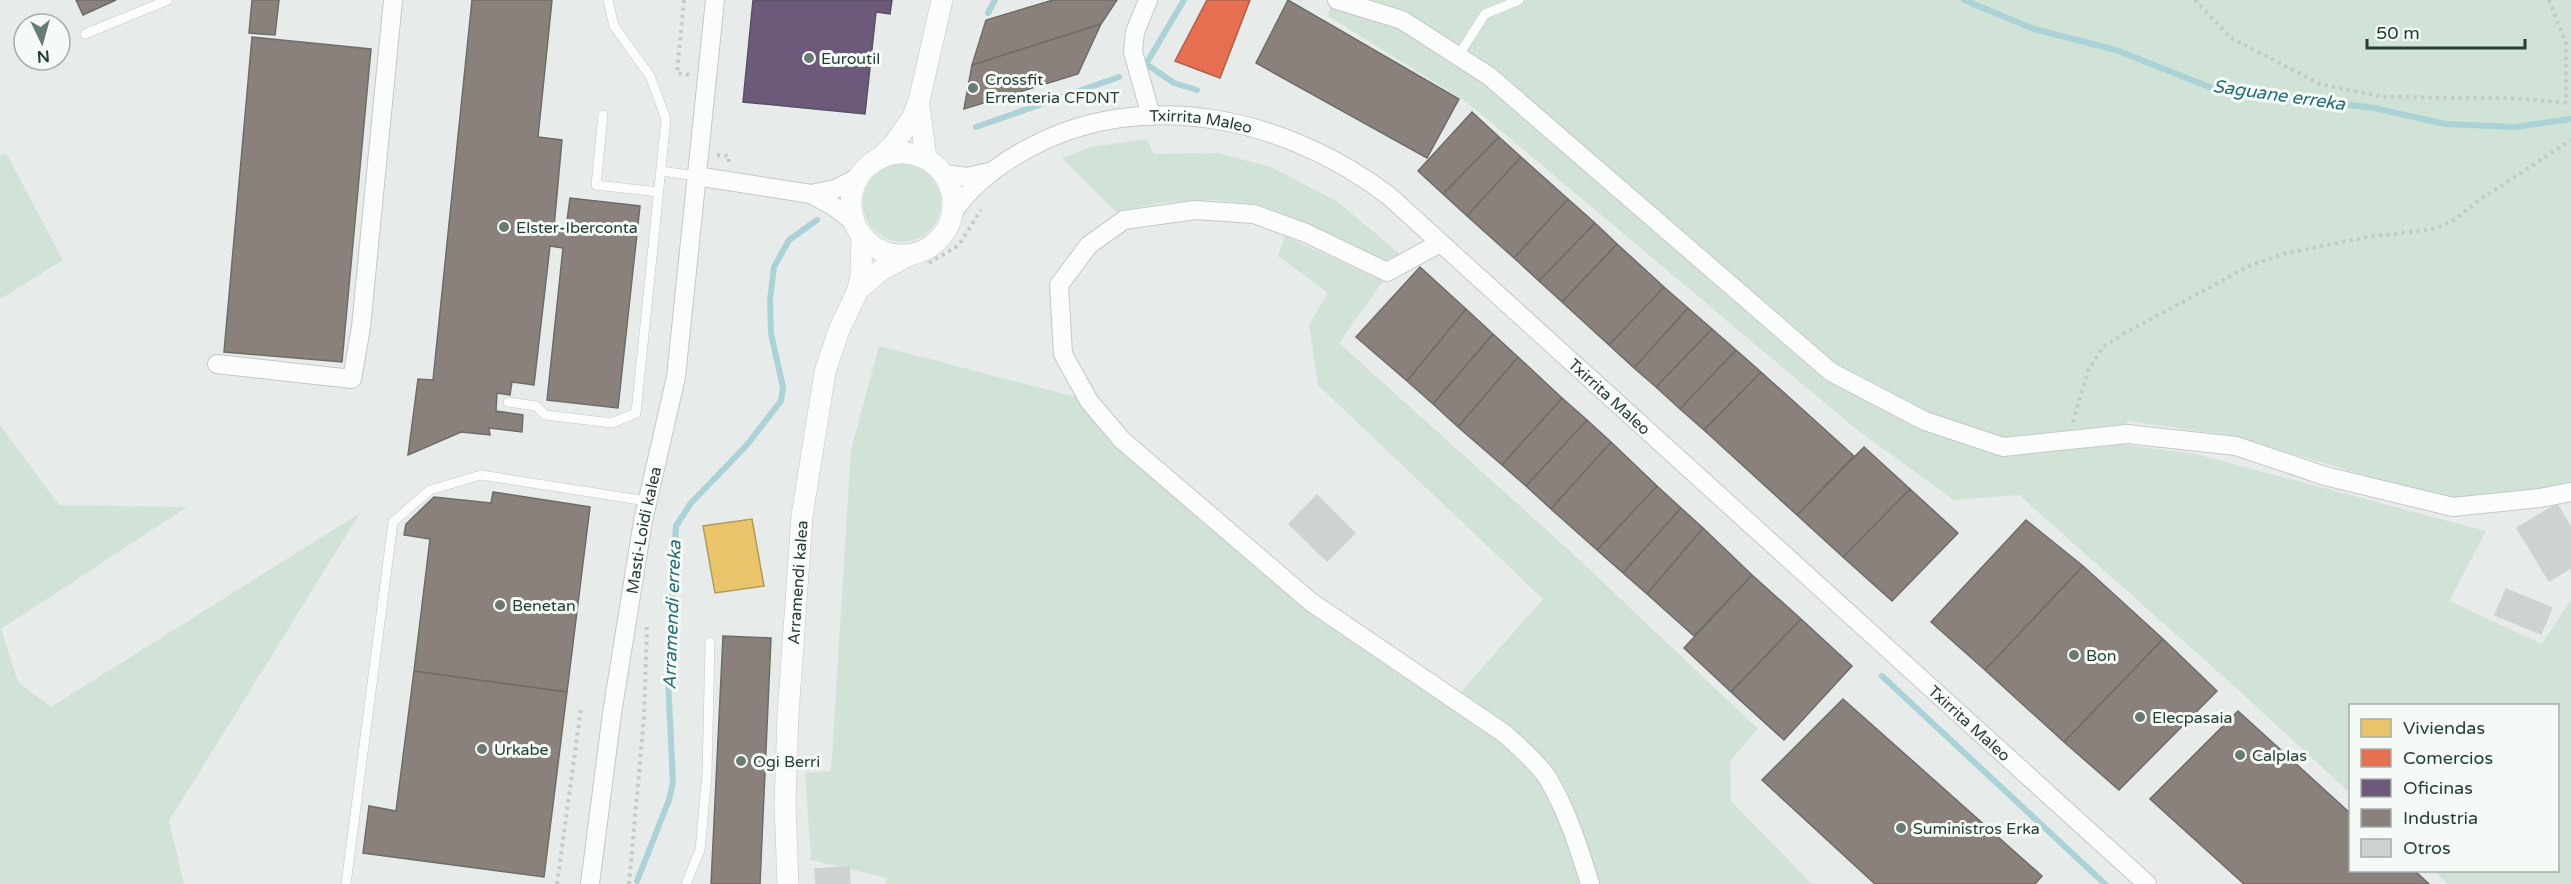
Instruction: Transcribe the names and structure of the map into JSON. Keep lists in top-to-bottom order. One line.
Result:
{"streets":{"street":["Txirrita Maleo","Masti-Loidi kalea","Arramendi kalea"]},"water":["Saguane erreka","Arramendi erreka"],"places":["Euroutil","Crossfit Errenteria CFDNT","Elster-Iberconta","Benetan","Bon","Elecpasaia","Urkabe","Calplas","Ogi Berri","Suministros Erka"],"legend":["Viviendas","Comercios","Oficinas","Industria","Otros"],"scale_bar":"50 m","north":"bottom"}
